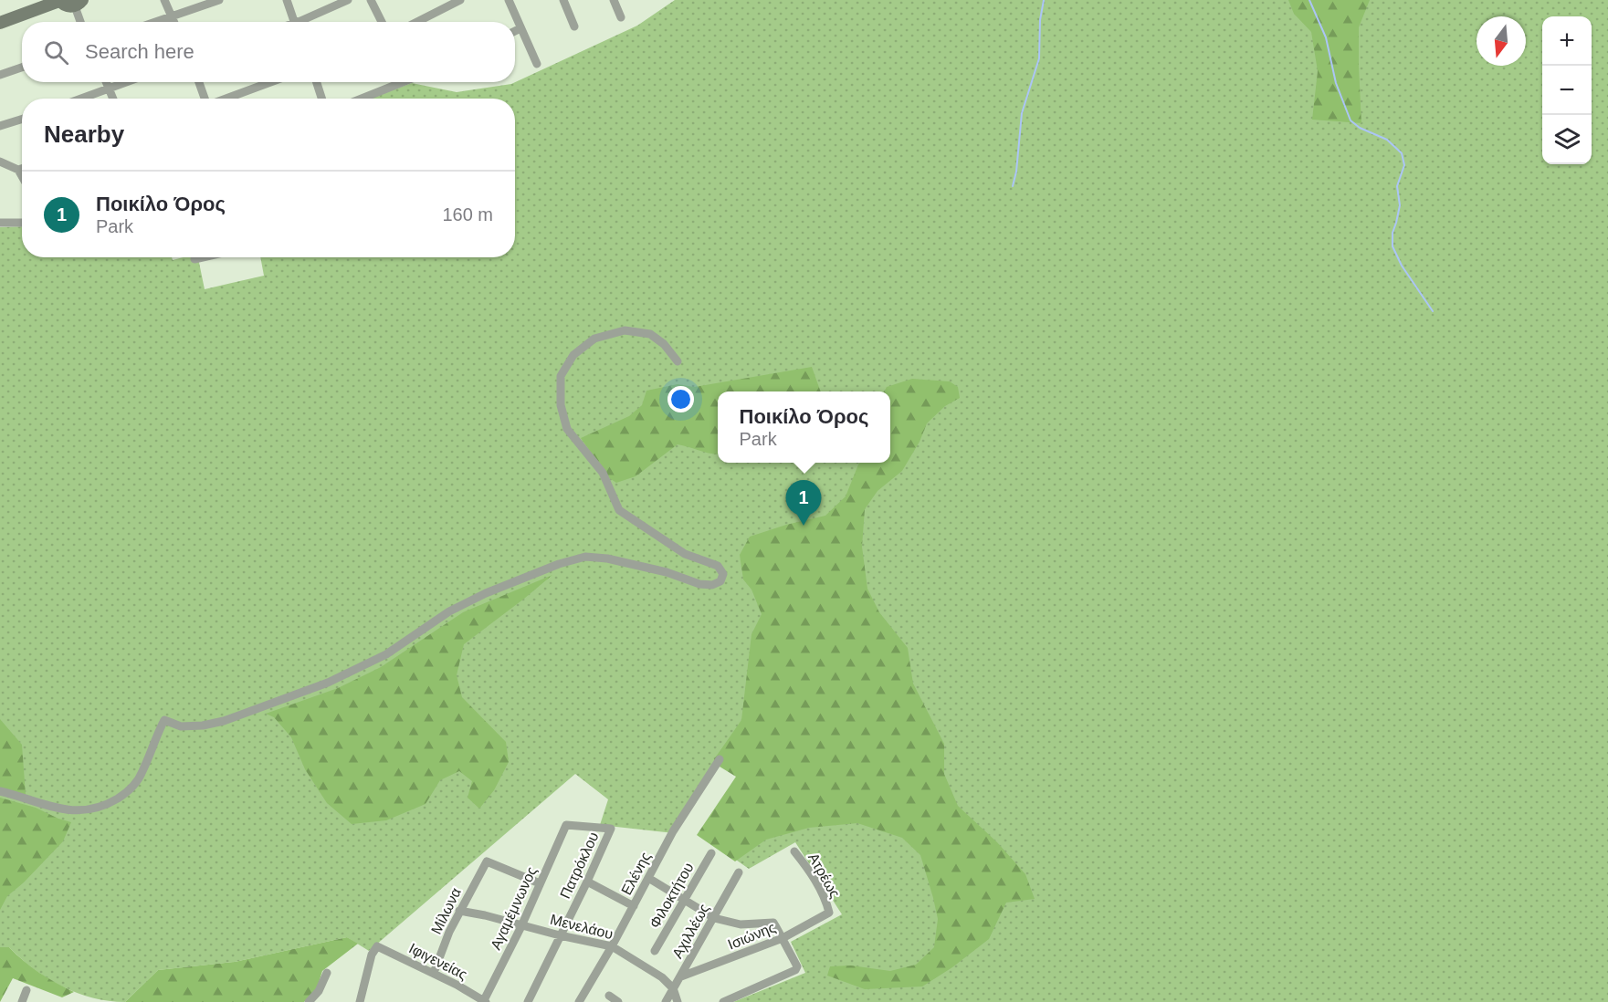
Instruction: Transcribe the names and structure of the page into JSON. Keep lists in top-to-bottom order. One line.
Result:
{"streets":{"street":["Πατρόκλου","Ελένης","Ατρέως","Φιλοκτήτου","Αγαμέμνωνος","Μίλωνα","Μενελάου","Αχιλλέως","Ισιώνης","Ιφιγενείας"]},"crossings":[["Πατρόκλου","Αγαμέμνωνος"],["Πατρόκλου","Μενελάου"],["Ελένης","Μενελάου"],["Ατρέως","Ισιώνης"],["Αγαμέμνωνος","Μίλωνα"],["Αγαμέμνωνος","Μενελάου"],["Αγαμέμνωνος","Ιφιγενείας"],["Μίλωνα","Μενελάου"],["Μίλωνα","Ιφιγενείας"],["Μενελάου","Αχιλλέως"],["Αχιλλέως","Ισιώνης"]],"north":"bottom","page":{"map_buttons":["+","−"],"search":"Search here","heading":"Nearby","list":[{"mark":"1","name":"Ποικίλο Όρος","note":"Park","value":"160 m"}],"popup":["Ποικίλο Όρος","Park"],"pins":"1"}}
